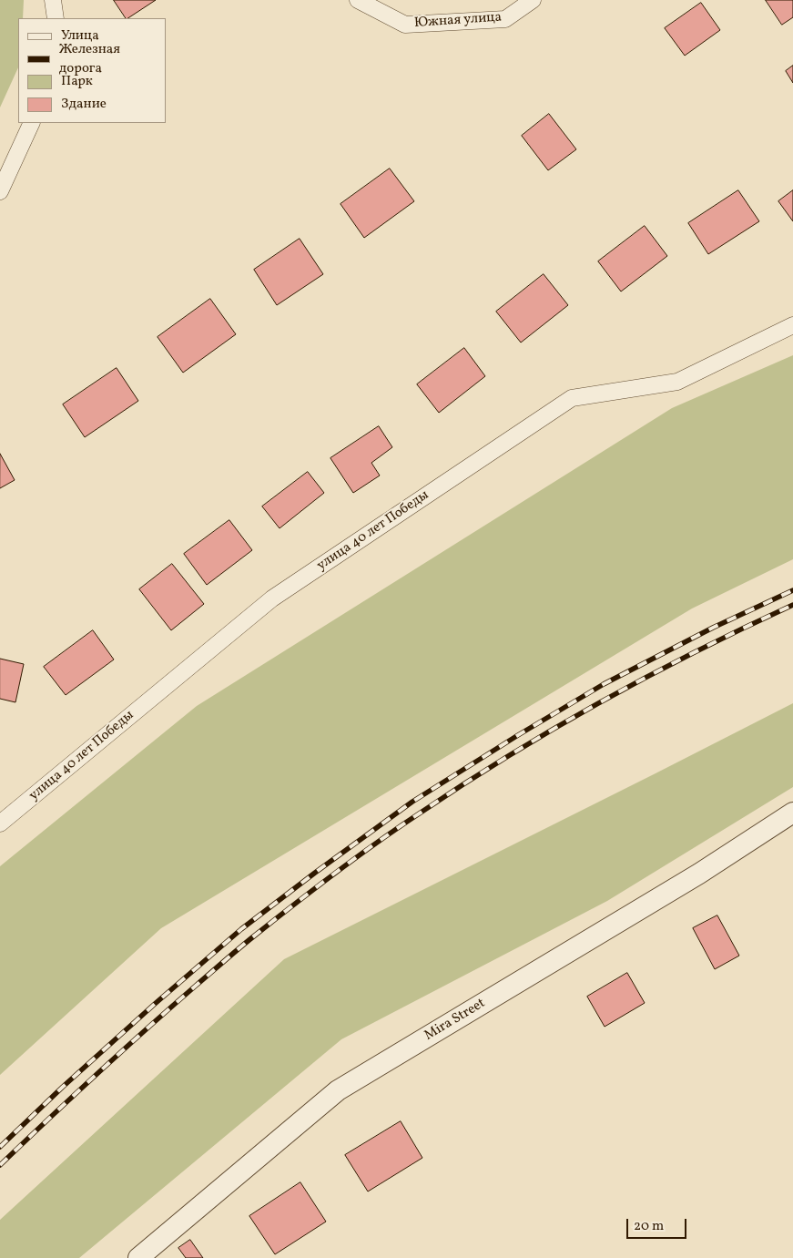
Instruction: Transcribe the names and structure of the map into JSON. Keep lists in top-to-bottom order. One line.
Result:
{"streets":{"street":["Южная улица","улица 40 лет Победы","Mira Street"]},"legend":["Улица","Железная дорога","Парк","Здание"],"scale_bar":"20 m"}
